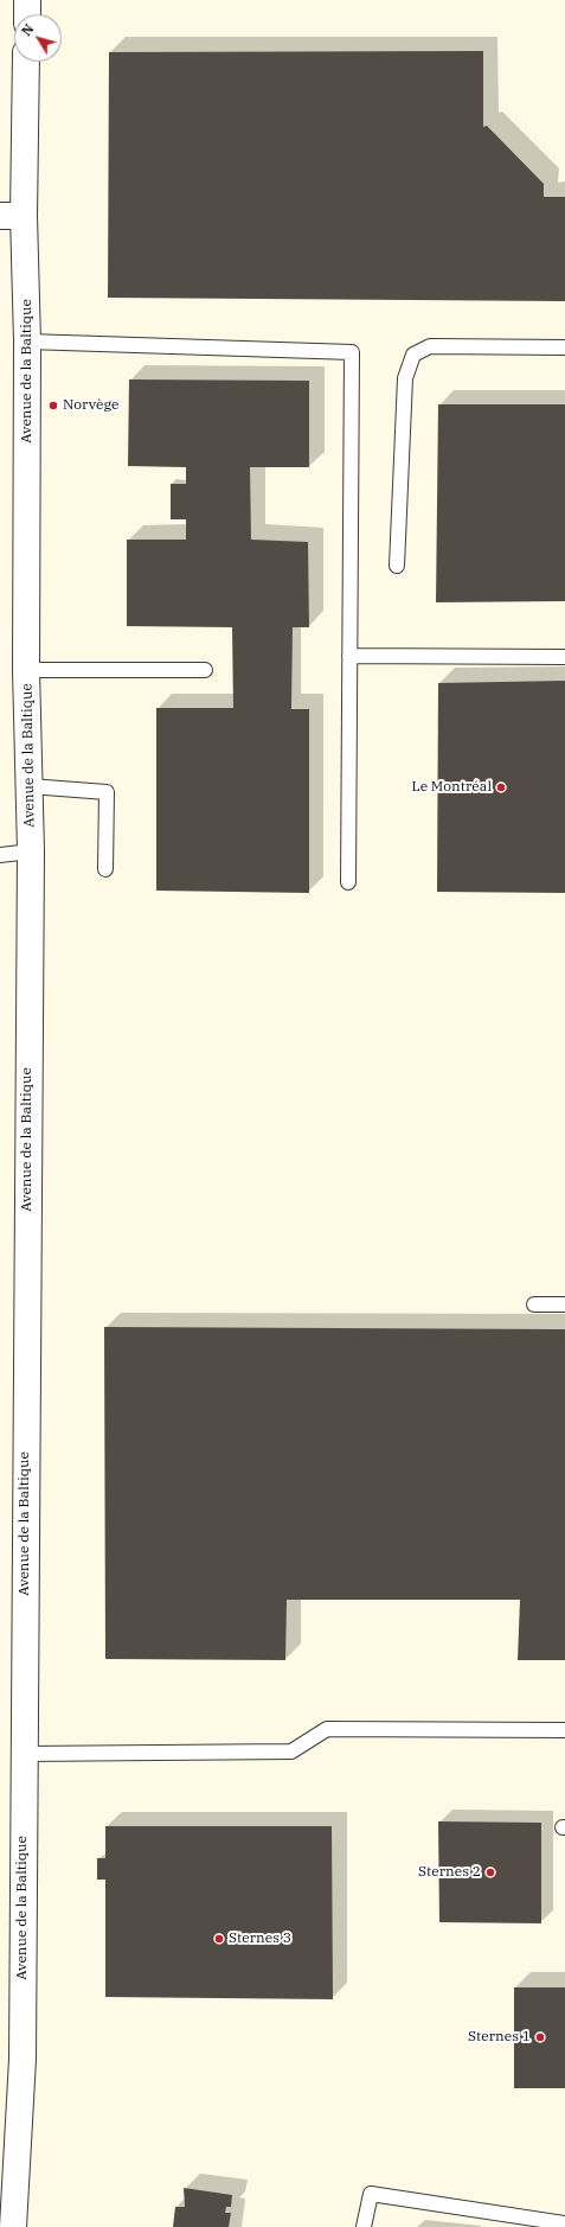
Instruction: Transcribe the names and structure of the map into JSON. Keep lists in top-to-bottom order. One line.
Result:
{"streets":{"street":["Avenue de la Baltique"]},"places":["Norvège","Le Montréal","Sternes 2","Sternes 3","Sternes 1"],"north":"top left"}
